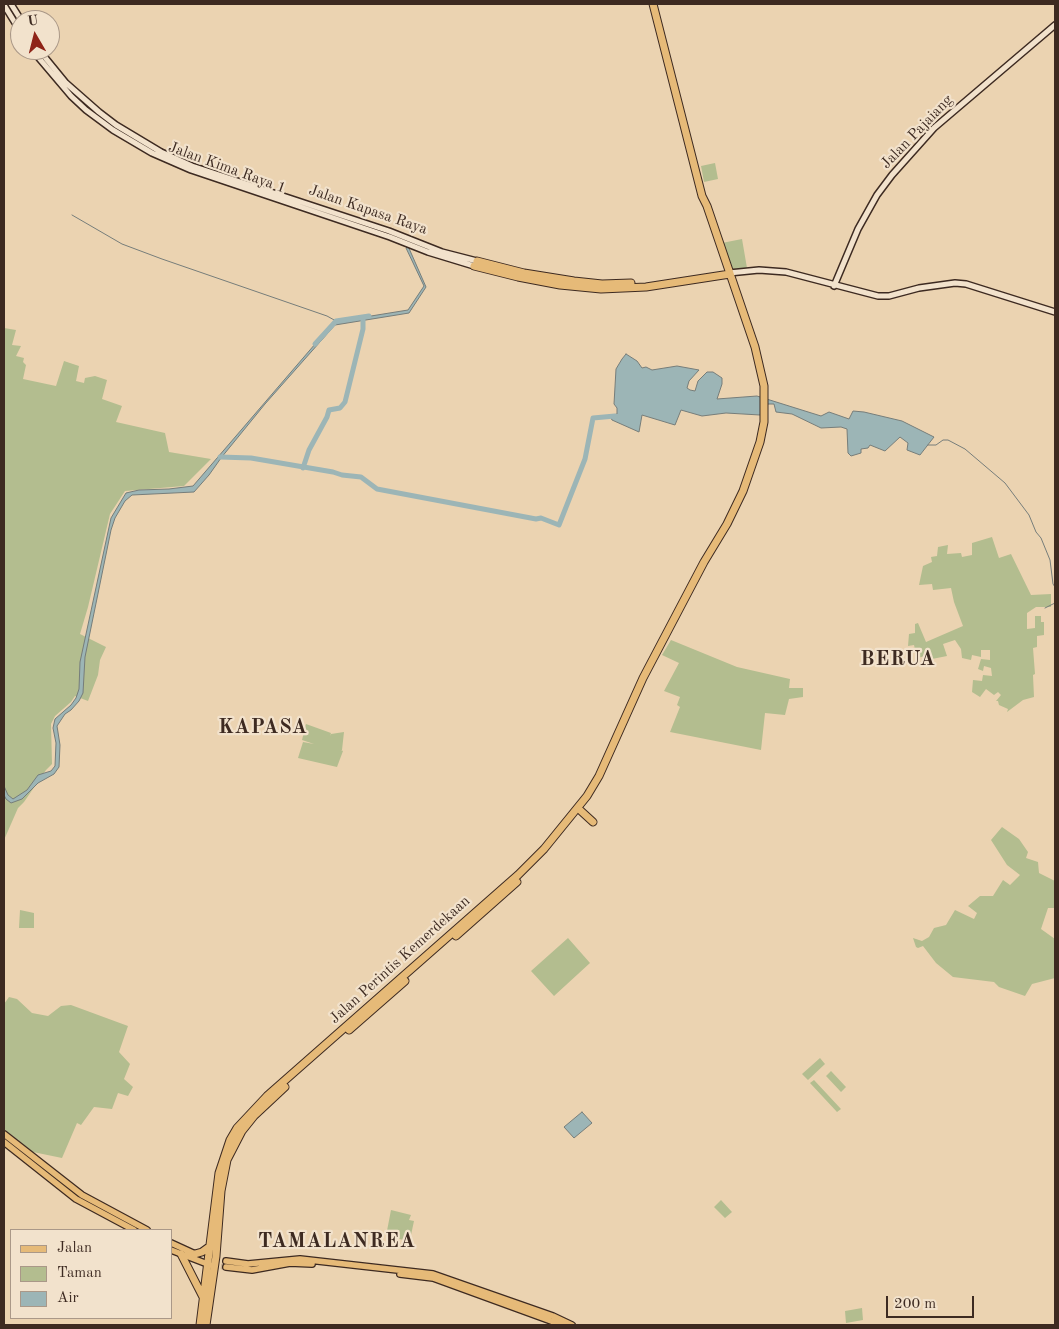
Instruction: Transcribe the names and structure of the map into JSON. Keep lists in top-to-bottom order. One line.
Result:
{"streets":{"highway":["Jalan Kapasa Raya","Jalan Perintis Kemerdekaan"],"main road":["Jalan Pajaiang","Jalan Kima Raya 1"]},"crossings":[["Jalan Kima Raya 1","Jalan Kapasa Raya"],["Jalan Kapasa Raya","Jalan Perintis Kemerdekaan"]],"districts":["BERUA","KAPASA","TAMALANREA"],"legend":["Jalan","Taman","Air"],"scale_bar":"200 m","north":"top"}
